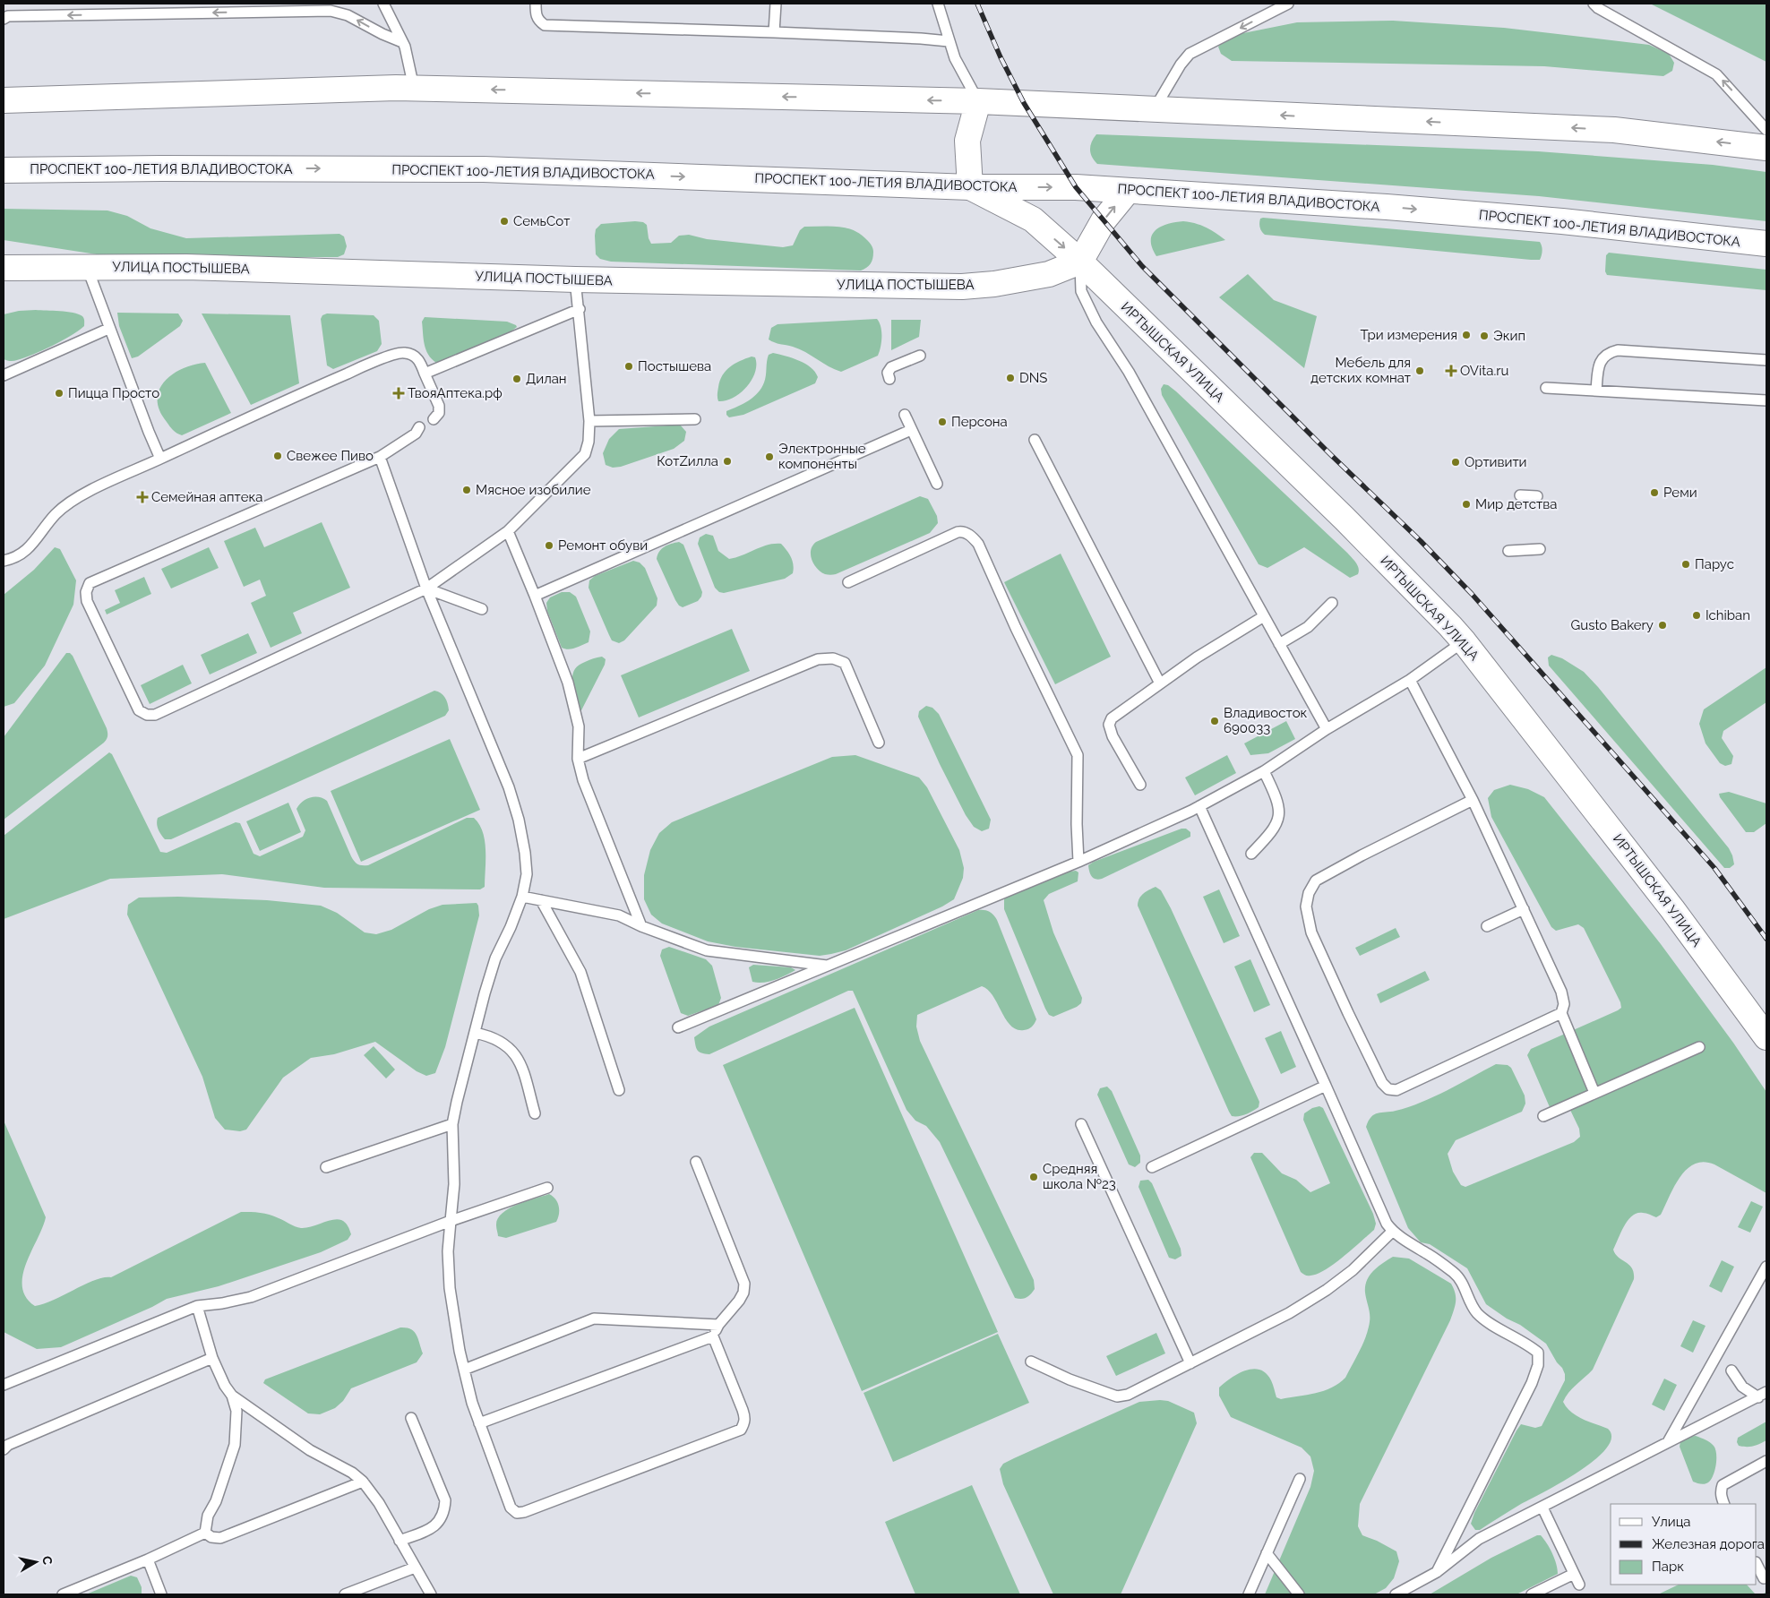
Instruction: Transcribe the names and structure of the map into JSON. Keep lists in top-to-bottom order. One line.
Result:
{"streets":{"main road":["ПРОСПЕКТ 100-ЛЕТИЯ ВЛАДИВОСТОКА","УЛИЦА ПОСТЫШЕВА","ИРТЫШСКАЯ УЛИЦА"]},"crossings":[["ПРОСПЕКТ 100-ЛЕТИЯ ВЛАДИВОСТОКА","ИРТЫШСКАЯ УЛИЦА"],["УЛИЦА ПОСТЫШЕВА","ИРТЫШСКАЯ УЛИЦА"]],"places":{"other":["СемьСот","Три измерения","Экип","Постышева","Мебель для детских комнат","DNS","Дилан","Пицца Просто","Персона","Свежее Пиво","Электронные компоненты","КотZилла","Ортивити","Мясное изобилие","Реми","Мир детства","Ремонт обуви","Парус","Ichiban","Gusto Bakery","Владивосток 690033","Средняя школа №23"],"health":["OVita.ru","ТвояАптека.рф","Семейная аптека"]},"legend":["Улица","Железная дорога","Парк"],"north":"right"}
